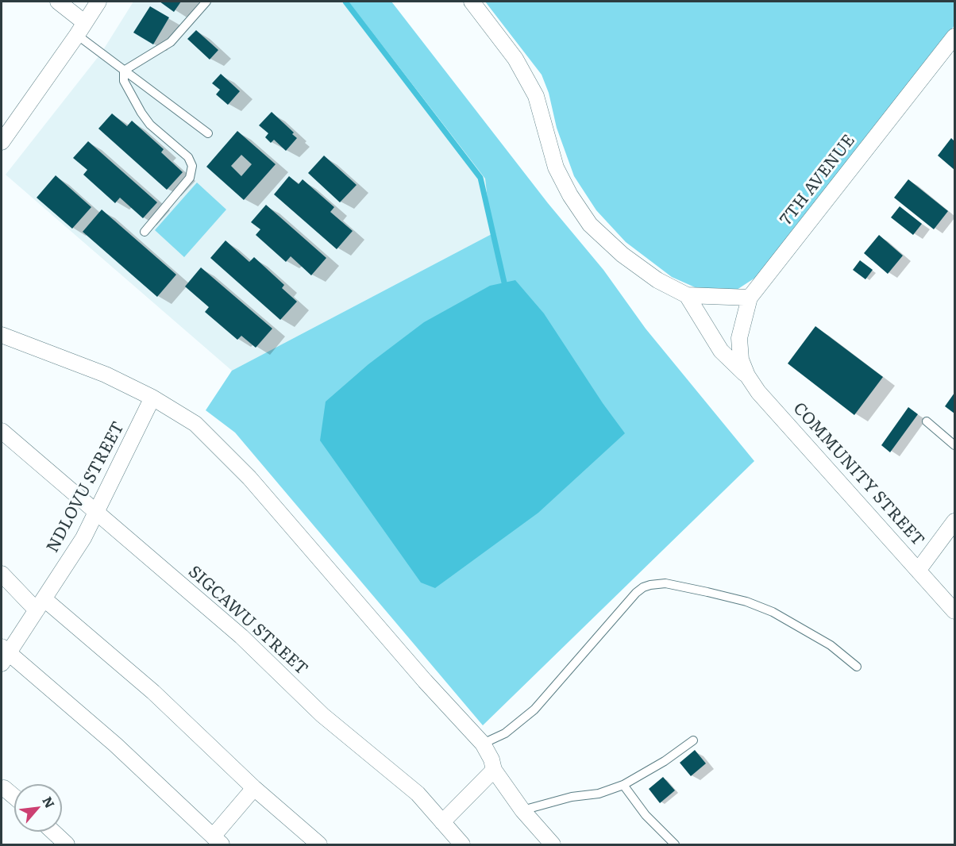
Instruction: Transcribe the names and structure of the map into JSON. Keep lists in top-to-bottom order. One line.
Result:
{"streets":{"street":["7TH AVENUE","COMMUNITY STREET","NDLOVU STREET","SIGCAWU STREET"]},"crossings":[["7TH AVENUE","COMMUNITY STREET"],["NDLOVU STREET","SIGCAWU STREET"]],"north":"top right"}
